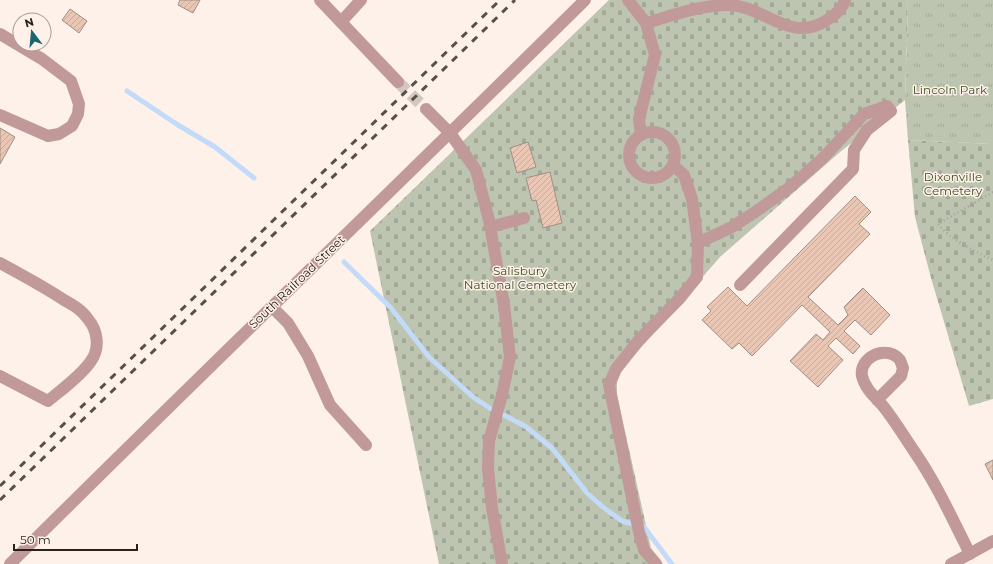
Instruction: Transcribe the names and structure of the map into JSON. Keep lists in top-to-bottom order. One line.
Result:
{"streets":{"street":["South Railroad Street"]},"parks":["Lincoln Park","Dixonville Cemetery","Salisbury National Cemetery"],"scale_bar":"50 m","north":"top"}
